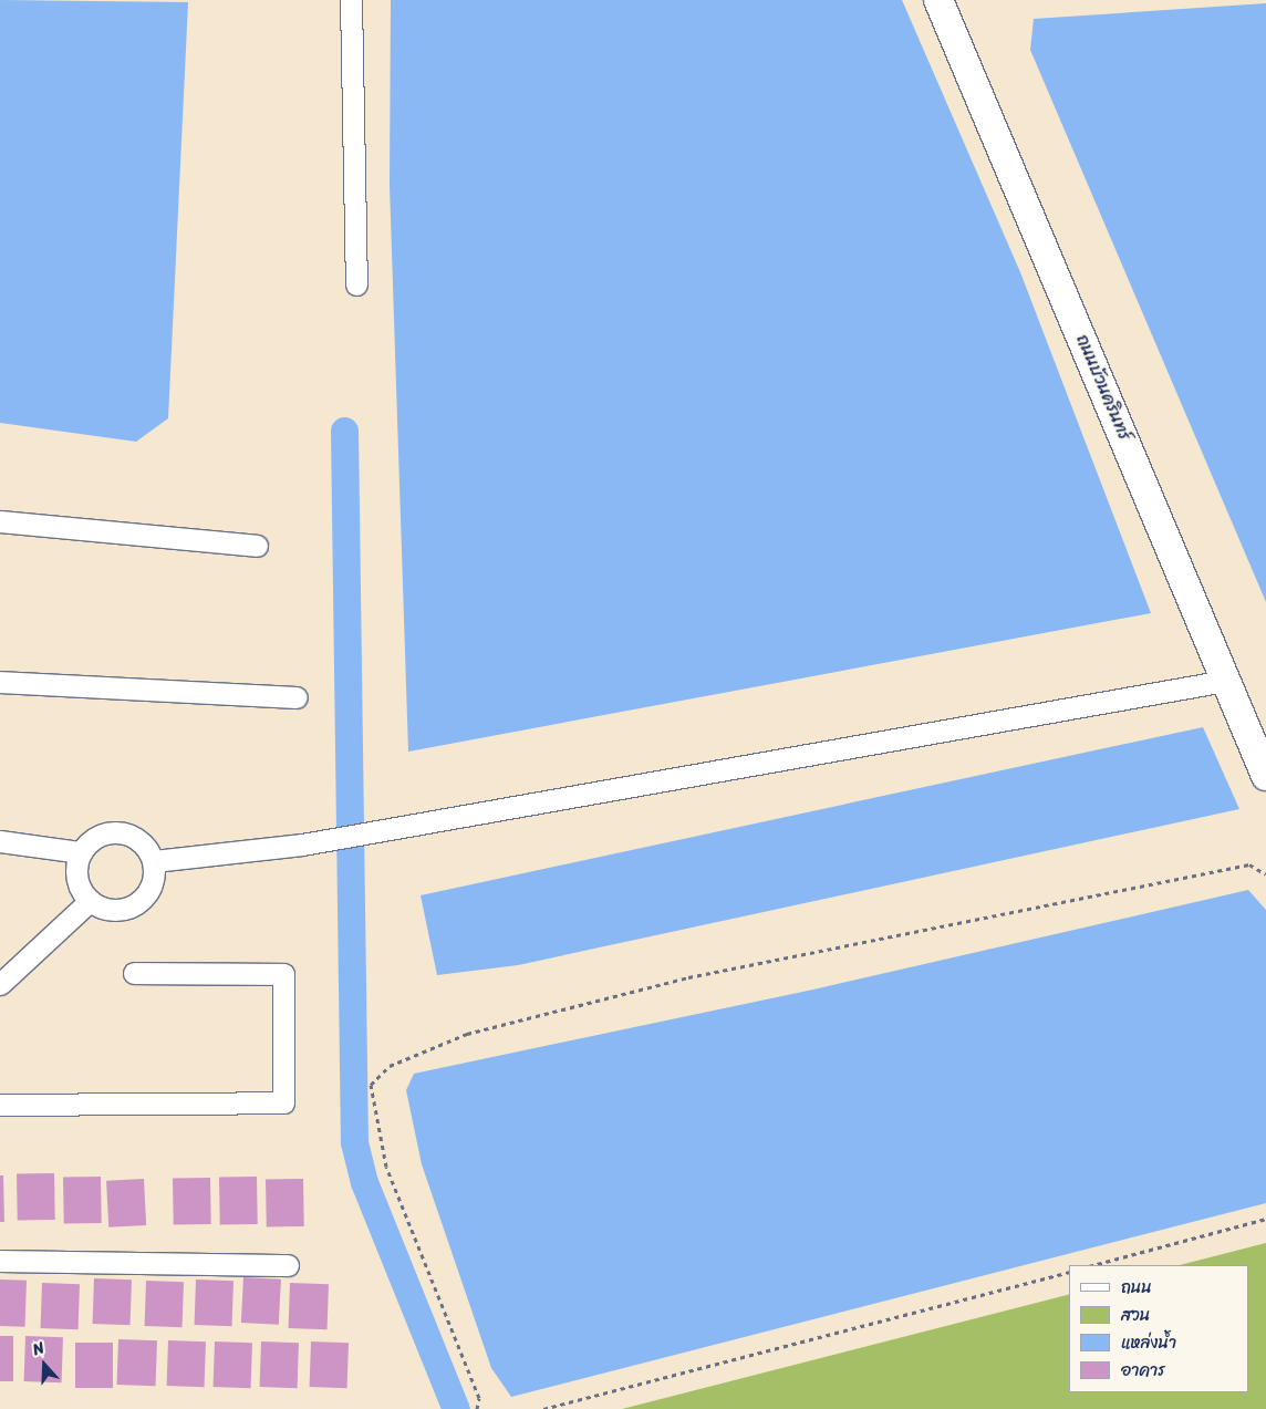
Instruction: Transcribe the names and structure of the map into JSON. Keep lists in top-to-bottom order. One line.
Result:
{"streets":{"street":["ถนนบัวนครินทร์"]},"legend":["ถนน","สวน","แหล่งน้ำ","อาคาร"],"north":"top"}
